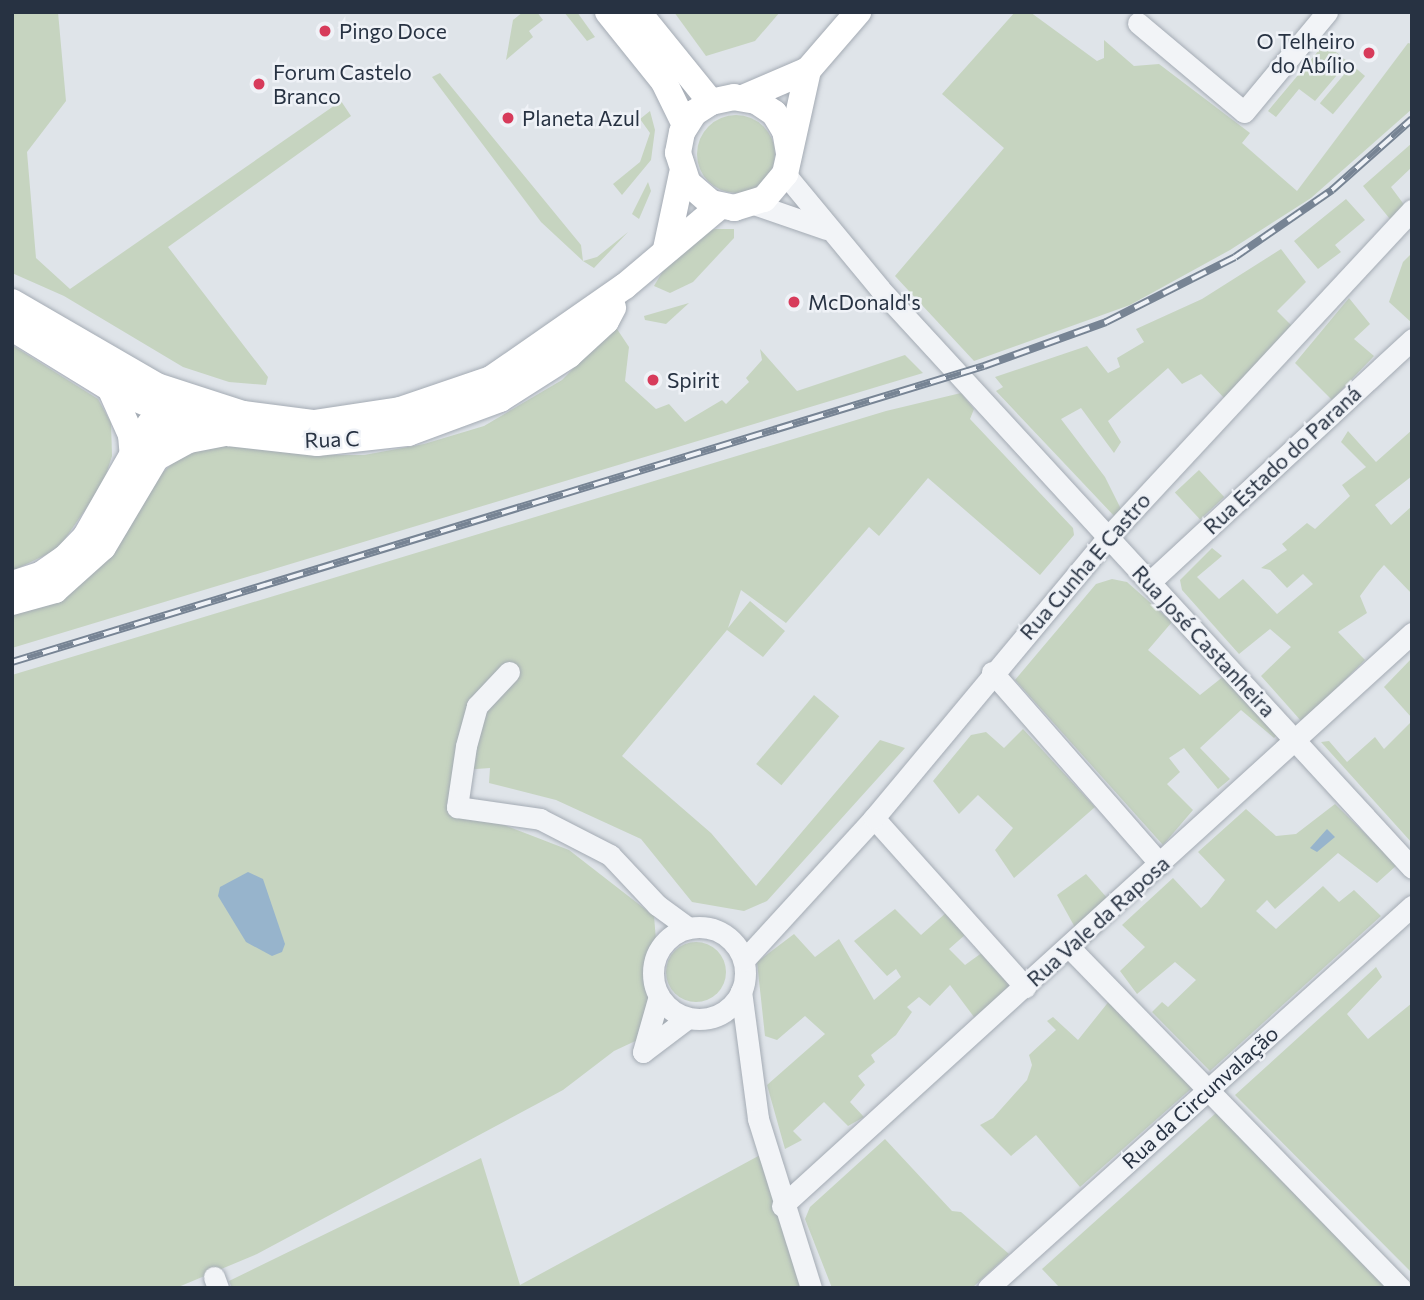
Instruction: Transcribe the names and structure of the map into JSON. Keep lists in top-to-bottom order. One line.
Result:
{"streets":{"main road":["Rua C"],"street":["Rua Estado do Paraná","Rua Cunha E Castro","Rua José Castanheira","Rua Vale da Raposa","Rua da Circunvalação"]},"crossings":[["Rua C","Rua José Castanheira"],["Rua Estado do Paraná","Rua José Castanheira"],["Rua Cunha E Castro","Rua José Castanheira"],["Rua José Castanheira","Rua Vale da Raposa"]],"places":["Pingo Doce","O Telheiro do Abílio","Forum Castelo Branco","Planeta Azul","McDonald's","Spirit"]}
